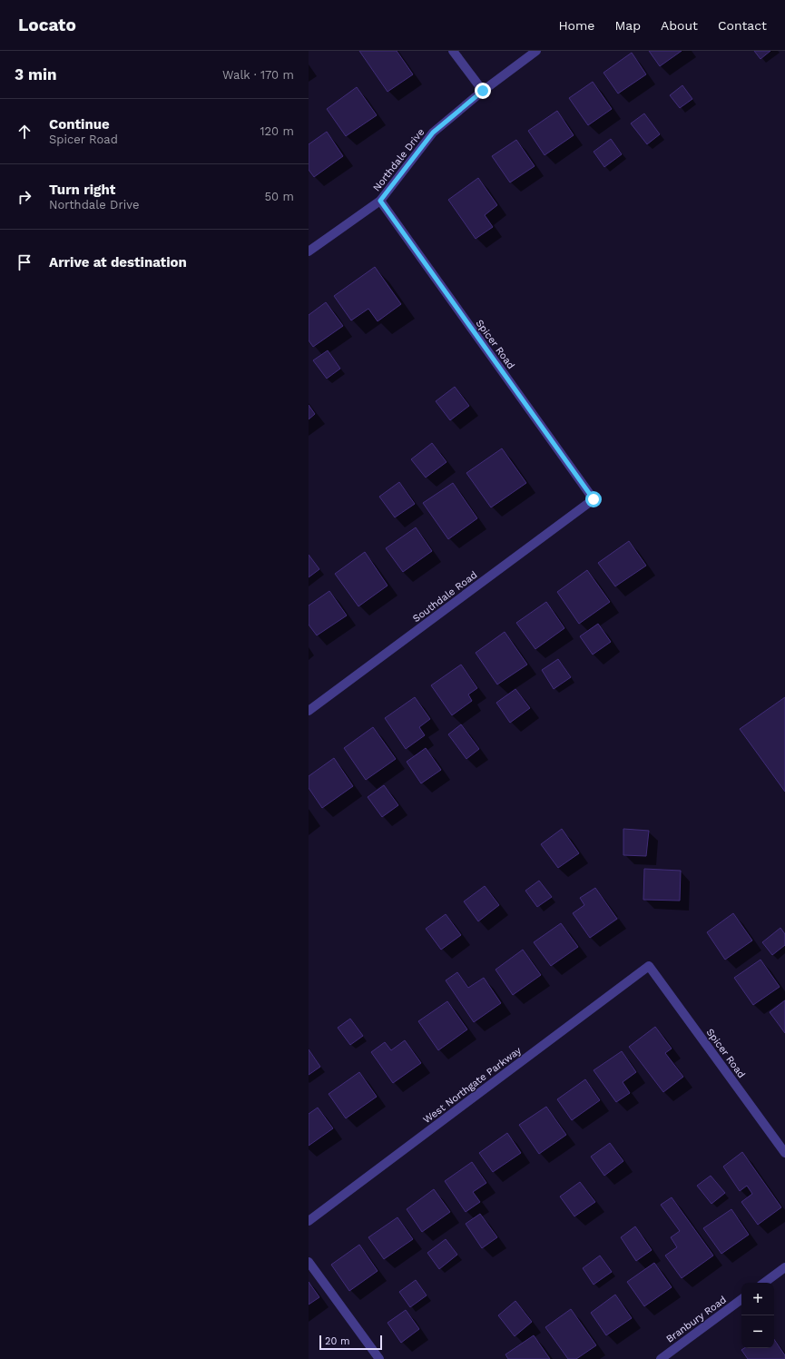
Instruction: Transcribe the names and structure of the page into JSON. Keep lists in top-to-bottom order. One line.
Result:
{"streets":{"street":["Northdale Drive","Spicer Road","Southdale Road","West Northgate Parkway","Branbury Road"]},"crossings":[["Northdale Drive","Spicer Road"],["Spicer Road","Southdale Road"],["Spicer Road","West Northgate Parkway"]],"scale_bar":"20 m","page":{"header":"Locato","nav":["Home","Map","About","Contact"],"heading":["3 min","Walk · 170 m"],"list":[["Continue","Spicer Road","120 m"],["Turn right","Northdale Drive","50 m"],"Arrive at destination"],"map_buttons":["+","−"],"scale":"20 m"}}
